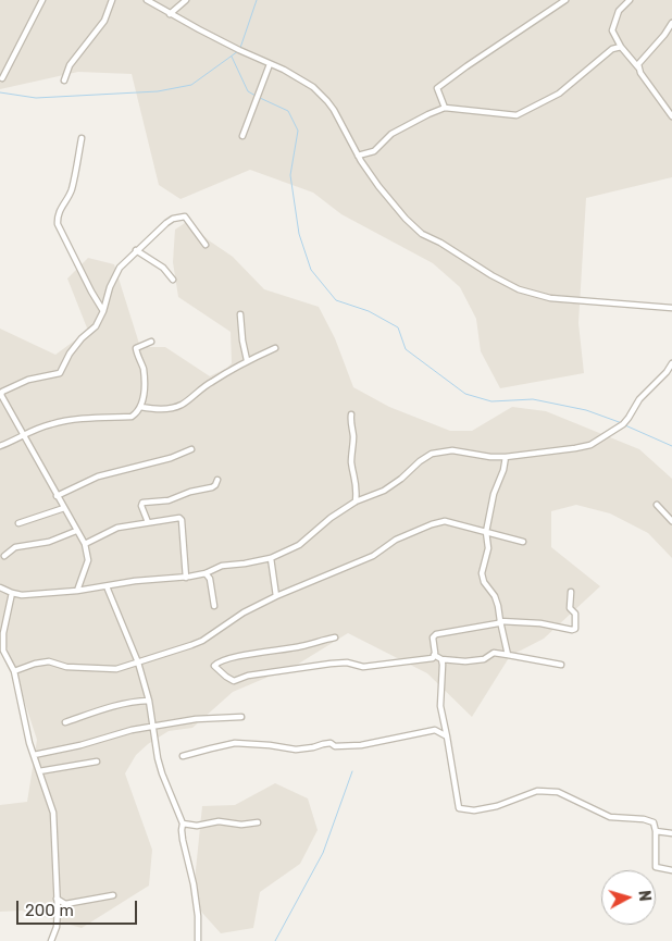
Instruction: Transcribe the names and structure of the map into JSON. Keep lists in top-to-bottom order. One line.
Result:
{"scale_bar":"200 m","north":"right"}
